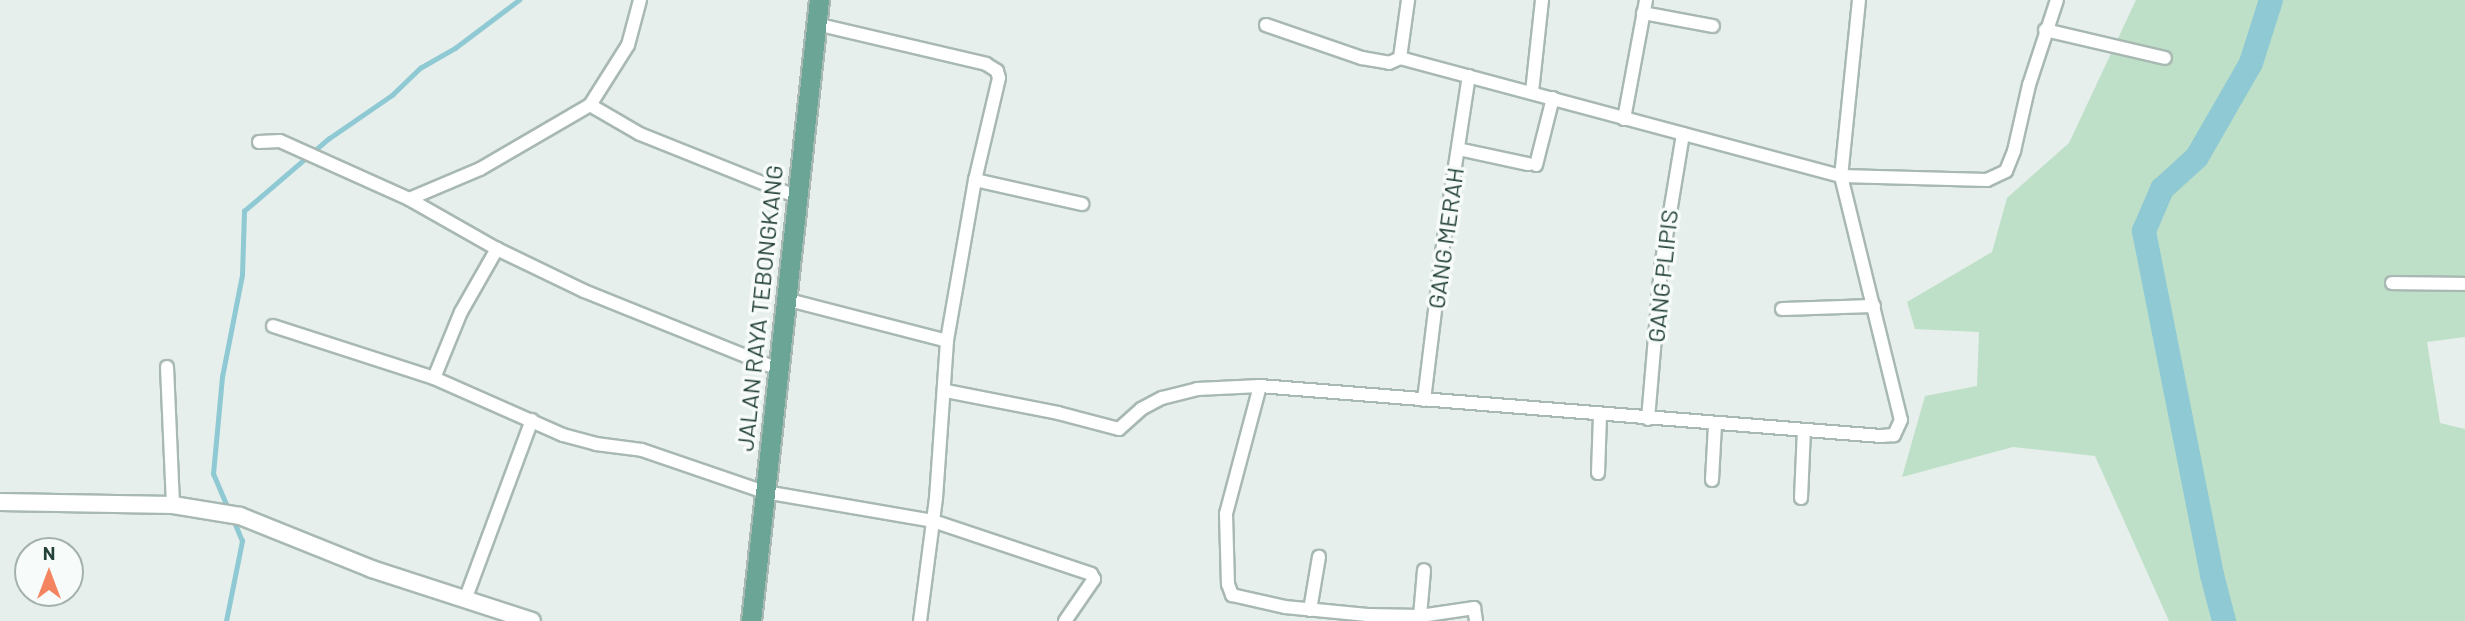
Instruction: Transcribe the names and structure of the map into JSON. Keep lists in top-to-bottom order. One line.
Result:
{"streets":{"main road":["JALAN RAYA TEBONGKANG"],"street":["GANG MERAH","GANG PLIPIS"]},"north":"top"}
